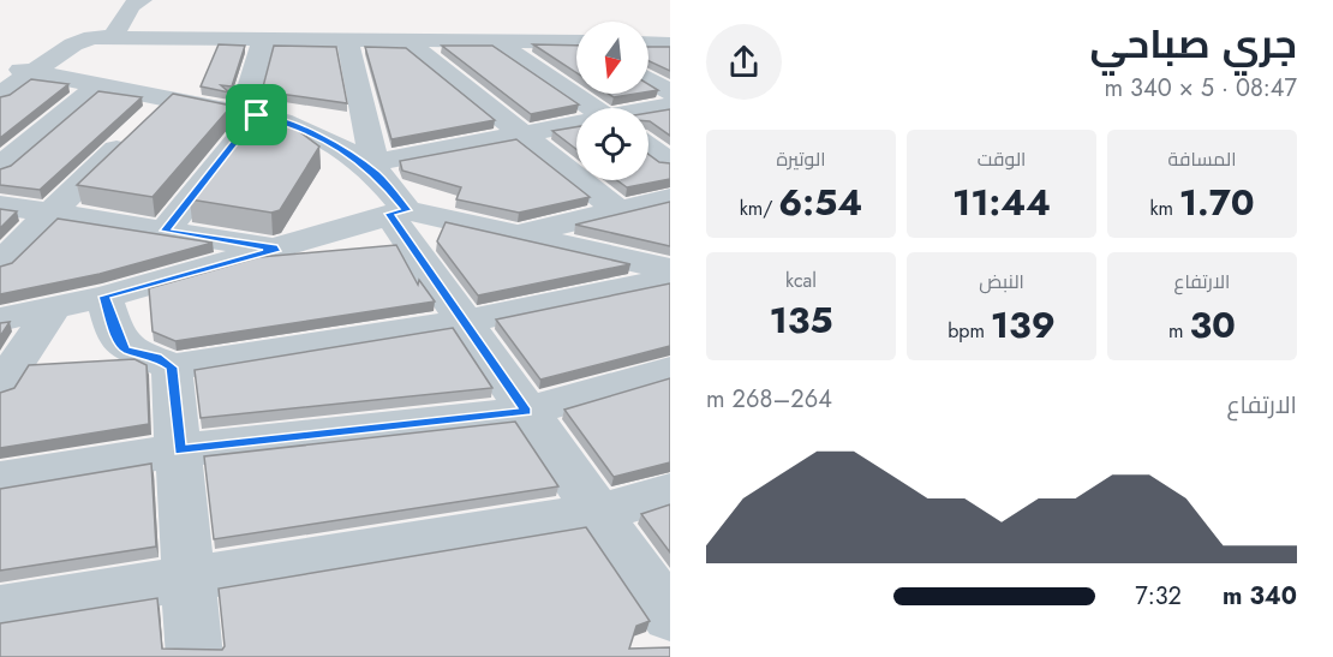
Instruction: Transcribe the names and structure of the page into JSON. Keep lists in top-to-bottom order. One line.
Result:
{"north":"bottom","page":{"heading":["جري صباحي","08:47 · 5 × 340 m"],"stats":[["المسافة","1.70 km"],["الوقت","11:44"],["الوتيرة","6:54 /km"],["الارتفاع","30 m"],["النبض","139 bpm"],["kcal","135"]],"chart":["الارتفاع","264–268 m"],"list":[{"name":"340 m","note":"7:32"}]}}
